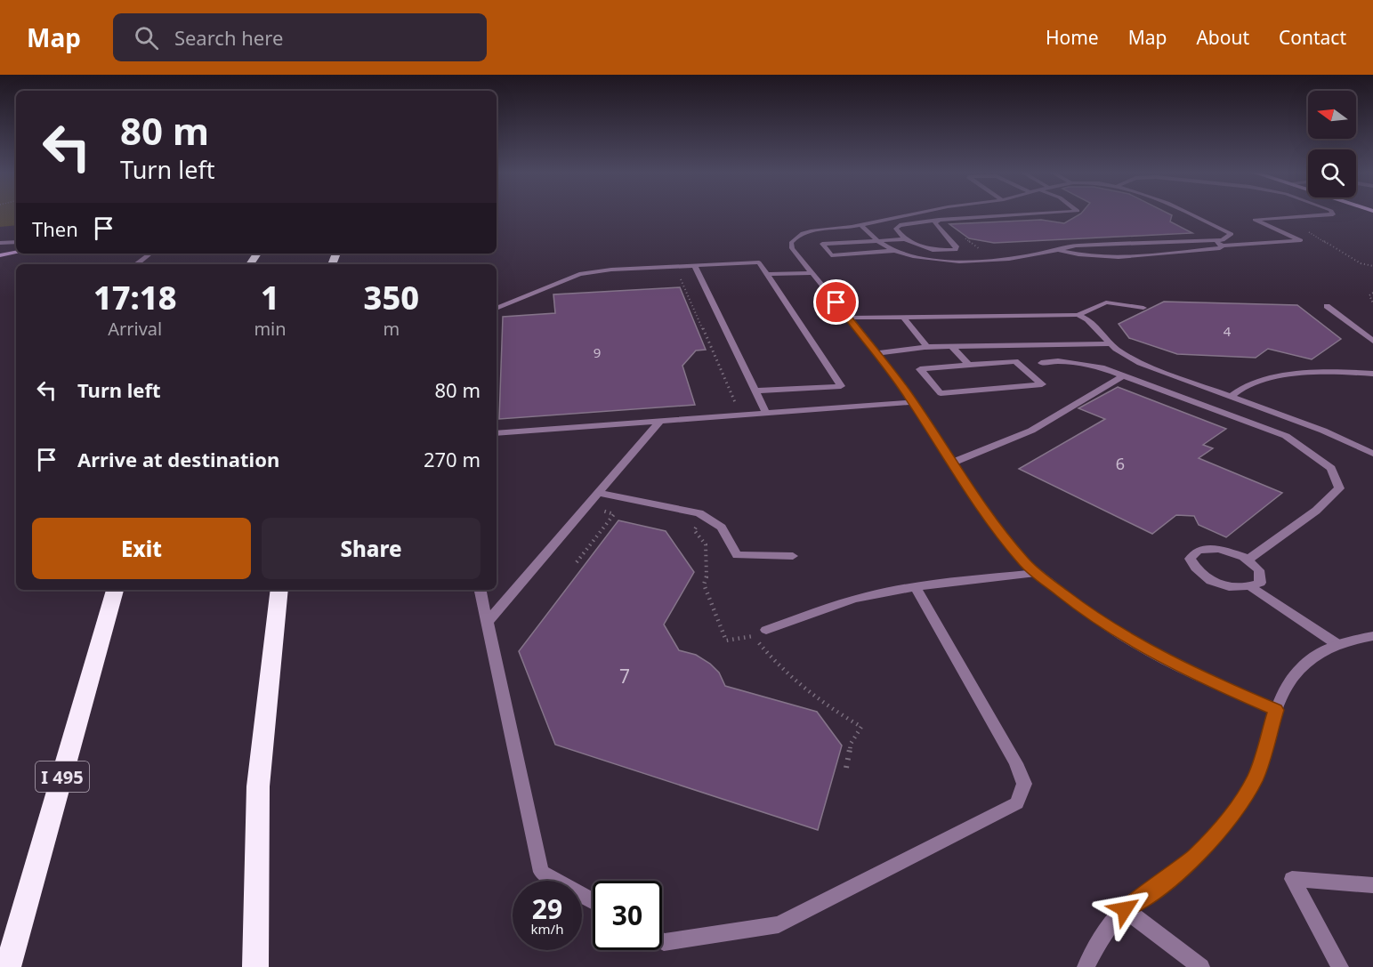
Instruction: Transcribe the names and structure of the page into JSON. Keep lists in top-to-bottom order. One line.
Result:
{"streets":{"highway":["I 495"]},"house_numbers":["4","9","6","7"],"north":"left","page":{"header":"Map","search":"Search here","nav":["Home","Map","About","Contact"],"turn":["80 m","Turn left"],"then":"Then","eta":["17:18","Arrival","1","min","350","m"],"list":[{"name":"Turn left","value":"80 m"},{"name":"Arrive at destination","value":"270 m"}],"buttons":["Exit","Share"],"speed":"29 km/h","limit":"30"}}
